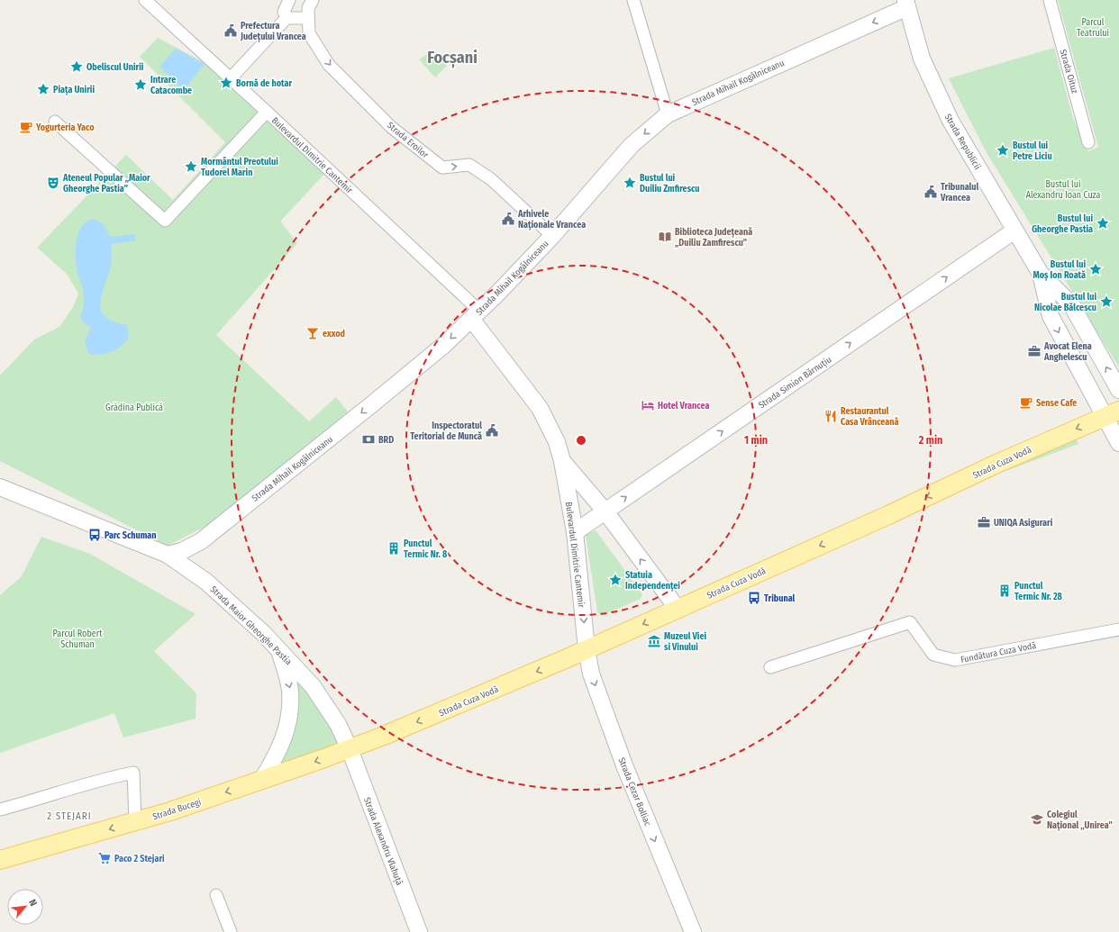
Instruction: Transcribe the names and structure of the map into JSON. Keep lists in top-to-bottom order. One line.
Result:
{"streets":{"main road":["Strada Cuza Vodă","Strada Bucegi"],"street":["Strada Oituz","Strada Mihail Kogălniceanu","Strada Eroilor","Strada Republicii","Bulevardul Dimitrie Cantemir","Strada Simion Bărnuțiu","Strada Maior Gheorghe Pastia","Fundătura Cuza Vodă","Strada Cezar Bolliac","Strada Alexandru Vlahuță"]},"crossings":[["Strada Mihail Kogălniceanu","Strada Eroilor"],["Strada Mihail Kogălniceanu","Strada Republicii"],["Strada Mihail Kogălniceanu","Bulevardul Dimitrie Cantemir"],["Strada Mihail Kogălniceanu","Strada Maior Gheorghe Pastia"],["Strada Republicii","Strada Simion Bărnuțiu"],["Strada Republicii","Strada Cuza Vodă"],["Bulevardul Dimitrie Cantemir","Strada Simion Bărnuțiu"],["Bulevardul Dimitrie Cantemir","Strada Cuza Vodă"],["Bulevardul Dimitrie Cantemir","Strada Cezar Bolliac"],["Strada Cuza Vodă","Strada Maior Gheorghe Pastia"],["Strada Cuza Vodă","Strada Cezar Bolliac"],["Strada Cuza Vodă","Strada Bucegi"],["Strada Cuza Vodă","Strada Alexandru Vlahuță"],["Strada Maior Gheorghe Pastia","Strada Bucegi"],["Strada Maior Gheorghe Pastia","Strada Alexandru Vlahuță"],["Strada Bucegi","Strada Alexandru Vlahuță"]],"one_way":["Strada Mihail Kogălniceanu","Strada Eroilor","Strada Simion Bărnuțiu","Strada Cuza Vodă","Strada Cezar Bolliac","Strada Bucegi"],"districts":["Focșani","2 STEJARI"],"parks":["Parcul Teatrului","Bustul lui Alexandru Ioan Cuza","Grădina Publică","Parcul Robert Schuman"],"places":{"public building":["Prefectura Județului Vrancea","Tribunalul Vrancea","Arhivele Naționale Vrancea","Inspectoratul Teritorial de Muncă"],"place":["Obeliscul Unirii","Bornă de hotar","Intrare Catacombe","Piața Unirii","Bustul lui Petre Liciu","Mormântul Preotului Tudorel Marin","Bustul lui Duiliu Zmfirescu","Bustul lui Gheorghe Pastia","Bustul lui Moș Ion Roată","Bustul lui Nicolae Bălcescu","Statuia Independenței"],"cafe":["Yogurteria Yaco","Sense Cafe"],"theatre":["Ateneul Popular „Maior Gheorghe Pastia”"],"library":["Biblioteca Județeană „Duiliu Zamfirescu\""],"bar":["exxod"],"office":["Avocat Elena Anghelescu","UNIQA Asigurari"],"hotel":["Hotel Vrancea"],"restaurant":["Restaurantul Casa Vrânceană"],"bank":["BRD"],"bus stop":["Parc Schuman","Tribunal"],"building":["Punctul Termic Nr. 8","Punctul Termic Nr. 28"],"museum":["Muzeul Viei si Vinului"],"school or university":["Colegiul Național „Unirea\""],"supermarket":["Paco 2 Stejari"]},"north":"top right","rings":["1 min","2 min"]}
